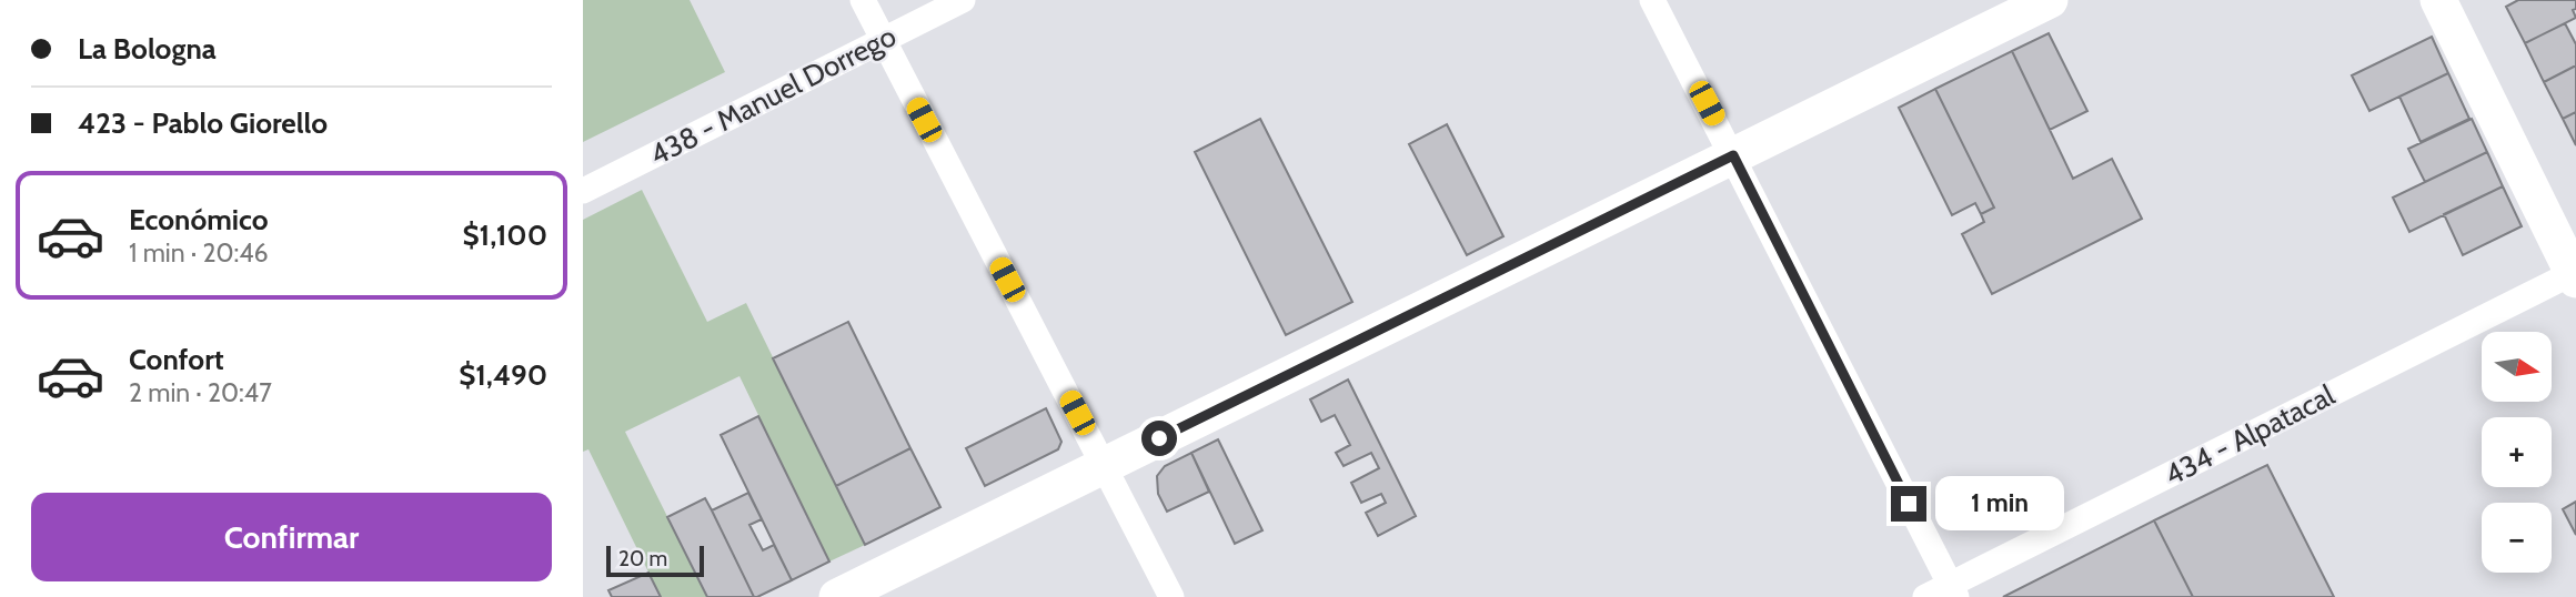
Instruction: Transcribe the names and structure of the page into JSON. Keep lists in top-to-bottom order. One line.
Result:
{"streets":{"street":["438 - Manuel Dorrego","434 - Alpatacal"]},"scale_bar":"20 m","north":"right","page":{"banner":["La Bologna","423 - Pablo Giorello"],"list":[{"name":"Económico","note":"1 min · 20:46","value":"$1,100"},{"name":"Confort","note":"2 min · 20:47","value":"$1,490"}],"map_buttons":["+","−"],"bubble":"1 min","buttons":"Confirmar","scale":"20 m"}}
